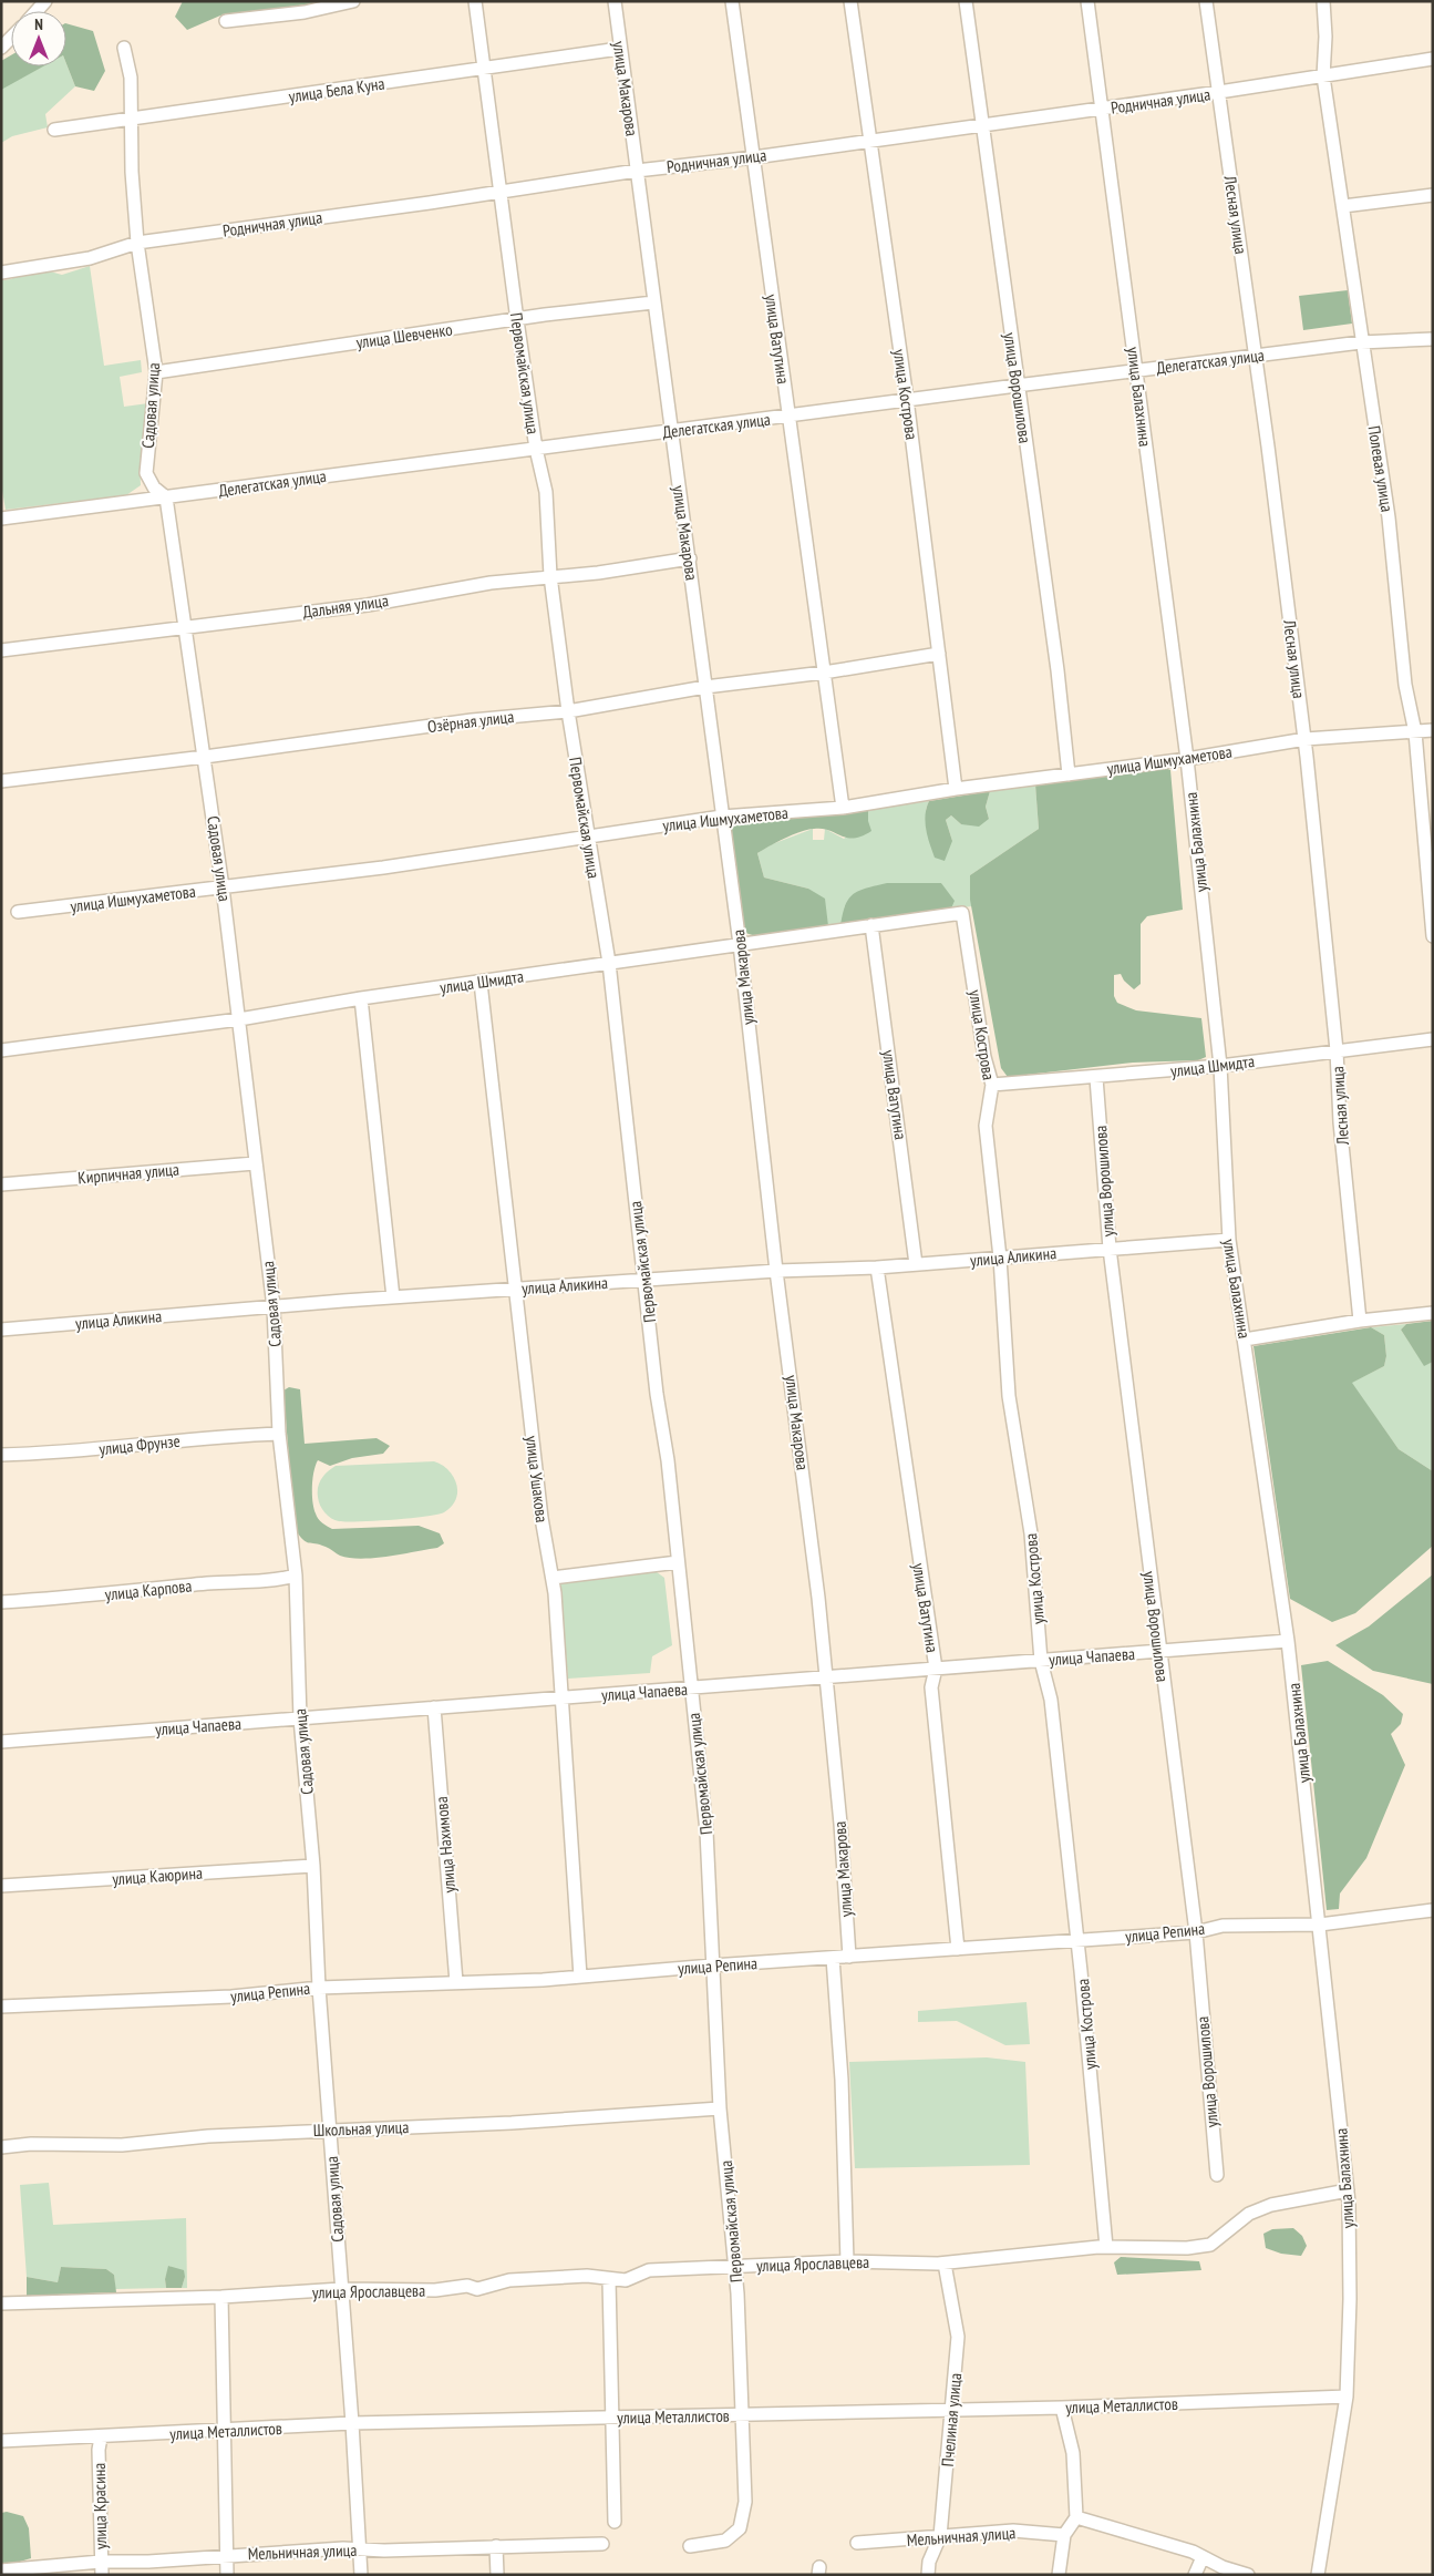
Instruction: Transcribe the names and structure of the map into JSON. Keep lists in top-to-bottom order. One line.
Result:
{"streets":{"street":["улица Макарова","улица Бела Куна","Родничная улица","Лесная улица","улица Шевченко","улица Ватутина","Делегатская улица","Первомайская улица","улица Ворошилова","улица Кострова","улица Балахнина","Садовая улица","Полевая улица","Дальняя улица","Озёрная улица","улица Ишмухаметова","улица Шмидта","Кирпичная улица","улица Аликина","улица Фрунзе","улица Ушакова","улица Карпова","улица Чапаева","улица Нахимова","улица Каюрина","улица Репина","Школьная улица","улица Ярославцева","улица Металлистов","Пчелиная улица","улица Красина","Мельничная улица"]},"crossings":[["улица Макарова","улица Бела Куна"],["улица Макарова","Родничная улица"],["улица Макарова","улица Шевченко"],["улица Макарова","Делегатская улица"],["улица Макарова","Дальняя улица"],["улица Макарова","Озёрная улица"],["улица Макарова","улица Ишмухаметова"],["улица Макарова","улица Шмидта"],["улица Макарова","улица Аликина"],["улица Макарова","улица Чапаева"],["улица Макарова","улица Репина"],["улица Бела Куна","Первомайская улица"],["улица Бела Куна","Садовая улица"],["Родничная улица","Лесная улица"],["Родничная улица","улица Ватутина"],["Родничная улица","Первомайская улица"],["Родничная улица","улица Ворошилова"],["Родничная улица","улица Кострова"],["Родничная улица","улица Балахнина"],["Родничная улица","Садовая улица"],["Родничная улица","Полевая улица"],["Лесная улица","Делегатская улица"],["Лесная улица","улица Ишмухаметова"],["Лесная улица","улица Шмидта"],["улица Шевченко","Первомайская улица"],["улица Шевченко","Садовая улица"],["улица Ватутина","Делегатская улица"],["улица Ватутина","Озёрная улица"],["улица Ватутина","улица Ишмухаметова"],["улица Ватутина","улица Шмидта"],["улица Ватутина","улица Аликина"],["улица Ватутина","улица Чапаева"],["улица Ватутина","улица Репина"],["Делегатская улица","Первомайская улица"],["Делегатская улица","улица Ворошилова"],["Делегатская улица","улица Кострова"],["Делегатская улица","улица Балахнина"],["Делегатская улица","Садовая улица"],["Делегатская улица","Полевая улица"],["Первомайская улица","Дальняя улица"],["Первомайская улица","Озёрная улица"],["Первомайская улица","улица Ишмухаметова"],["Первомайская улица","улица Шмидта"],["Первомайская улица","улица Аликина"],["Первомайская улица","улица Чапаева"],["Первомайская улица","улица Репина"],["Первомайская улица","Школьная улица"],["Первомайская улица","улица Ярославцева"],["Первомайская улица","улица Металлистов"],["улица Ворошилова","улица Ишмухаметова"],["улица Ворошилова","улица Шмидта"],["улица Ворошилова","улица Аликина"],["улица Ворошилова","улица Чапаева"],["улица Ворошилова","улица Репина"],["улица Кострова","Озёрная улица"],["улица Кострова","улица Ишмухаметова"],["улица Кострова","улица Шмидта"],["улица Кострова","улица Аликина"],["улица Кострова","улица Чапаева"],["улица Кострова","улица Репина"],["улица Кострова","улица Ярославцева"],["улица Балахнина","улица Ишмухаметова"],["улица Балахнина","улица Шмидта"],["улица Балахнина","улица Аликина"],["улица Балахнина","улица Чапаева"],["улица Балахнина","улица Репина"],["улица Балахнина","улица Ярославцева"],["улица Балахнина","улица Металлистов"],["Садовая улица","Дальняя улица"],["Садовая улица","Озёрная улица"],["Садовая улица","улица Ишмухаметова"],["Садовая улица","улица Шмидта"],["Садовая улица","Кирпичная улица"],["Садовая улица","улица Аликина"],["Садовая улица","улица Фрунзе"],["Садовая улица","улица Карпова"],["Садовая улица","улица Чапаева"],["Садовая улица","улица Каюрина"],["Садовая улица","улица Репина"],["Садовая улица","Школьная улица"],["Садовая улица","улица Ярославцева"],["Садовая улица","улица Металлистов"],["Садовая улица","Мельничная улица"],["Полевая улица","улица Ишмухаметова"],["улица Шмидта","улица Ушакова"],["улица Аликина","улица Ушакова"],["улица Ушакова","улица Чапаева"],["улица Ушакова","улица Репина"],["улица Чапаева","улица Нахимова"],["улица Нахимова","улица Репина"],["улица Ярославцева","Пчелиная улица"],["улица Металлистов","Пчелиная улица"],["улица Металлистов","улица Красина"],["Пчелиная улица","Мельничная улица"],["улица Красина","Мельничная улица"]],"north":"top"}
